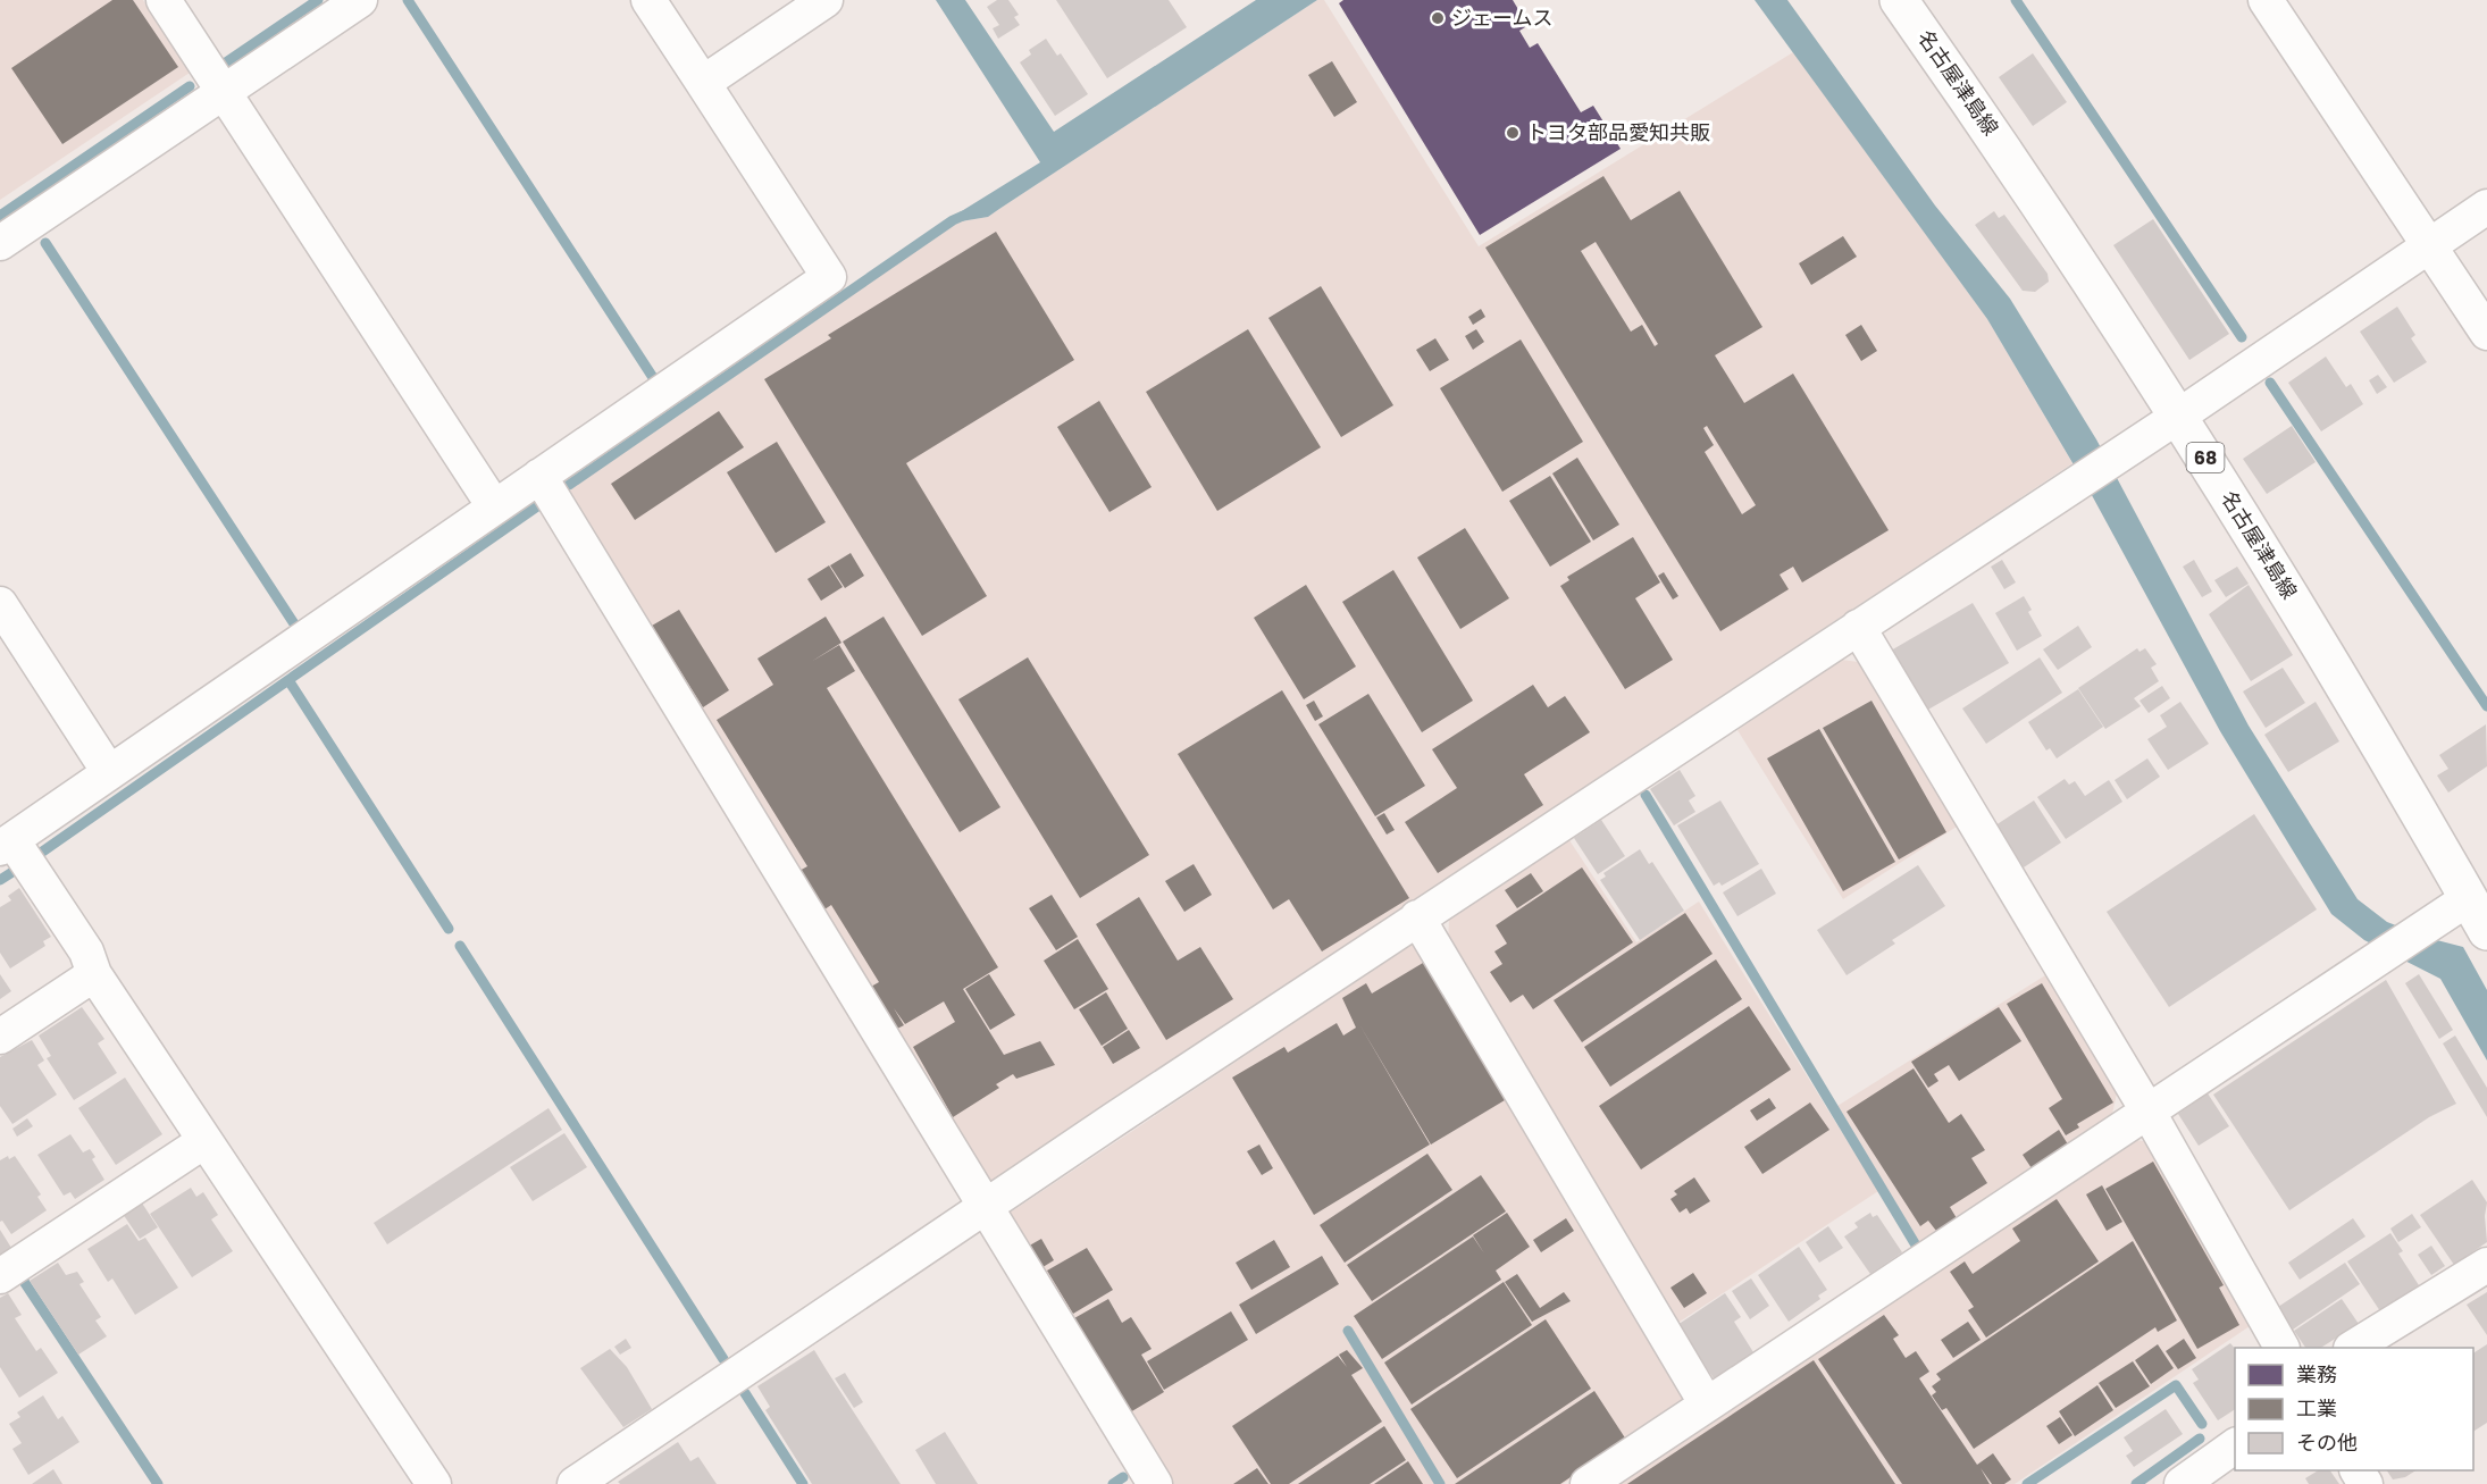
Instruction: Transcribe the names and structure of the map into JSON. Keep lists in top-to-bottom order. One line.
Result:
{"streets":{"main road":["名古屋津島線","68"]},"places":["ジェームス","トヨタ部品愛知共販"],"legend":["業務","工業","その他"]}
